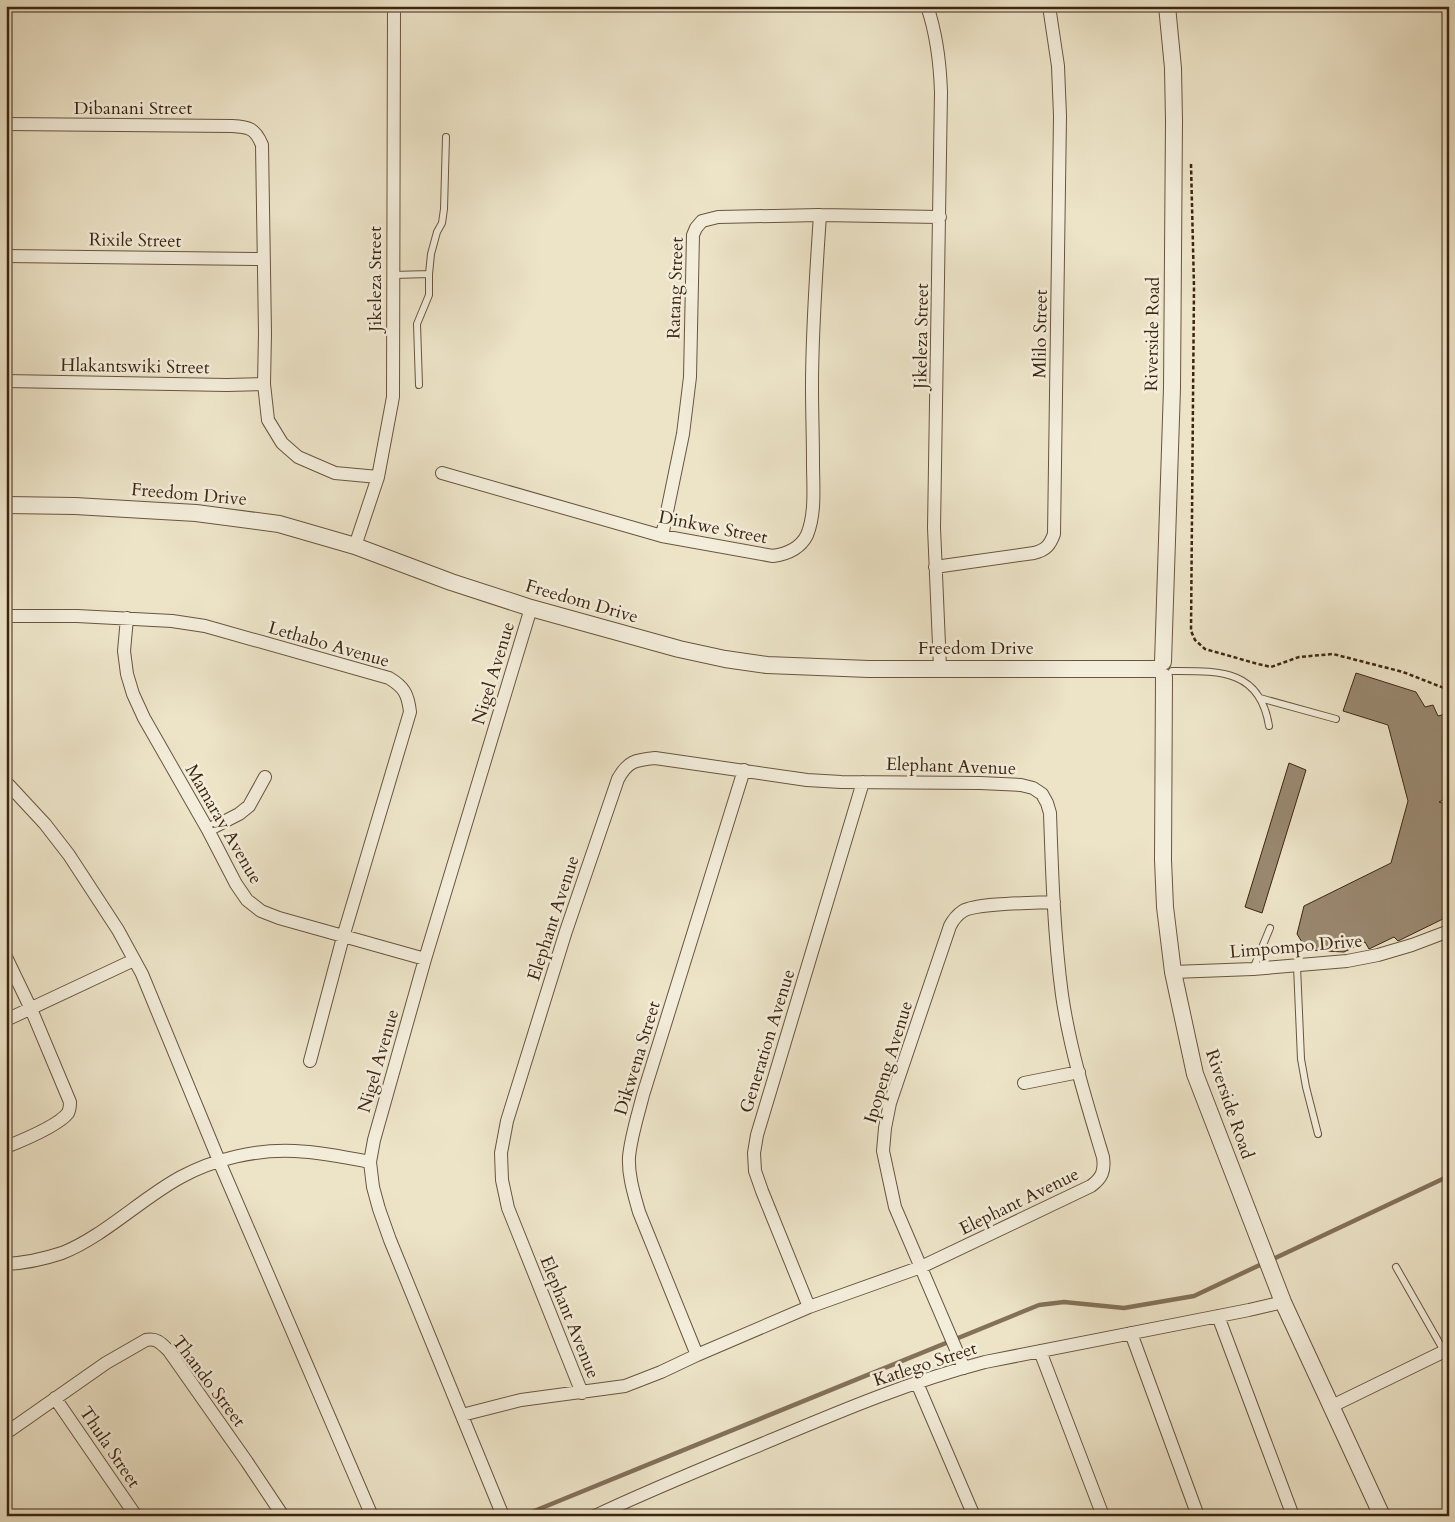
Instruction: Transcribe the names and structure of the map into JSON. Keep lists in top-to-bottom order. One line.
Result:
{"streets":{"street":["Dibanani Street","Rixile Street","Jikeleza Street","Ratang Street","Mlilo Street","Riverside Road","Hlakantswiki Street","Freedom Drive","Dinkwe Street","Lethabo Avenue","Nigel Avenue","Elephant Avenue","Mamaray Avenue","Limpompo Drive","Generation Avenue","Dikwena Street","Ipopeng Avenue","Katlego Street","Thando Street","Thula Street"]},"crossings":[["Dibanani Street","Rixile Street"],["Jikeleza Street","Ratang Street"],["Jikeleza Street","Mlilo Street"],["Jikeleza Street","Freedom Drive"],["Ratang Street","Dinkwe Street"],["Riverside Road","Freedom Drive"],["Riverside Road","Limpompo Drive"],["Riverside Road","Katlego Street"],["Freedom Drive","Nigel Avenue"],["Lethabo Avenue","Mamaray Avenue"],["Nigel Avenue","Mamaray Avenue"],["Elephant Avenue","Generation Avenue"],["Elephant Avenue","Dikwena Street"],["Elephant Avenue","Ipopeng Avenue"],["Ipopeng Avenue","Katlego Street"],["Thando Street","Thula Street"]]}
